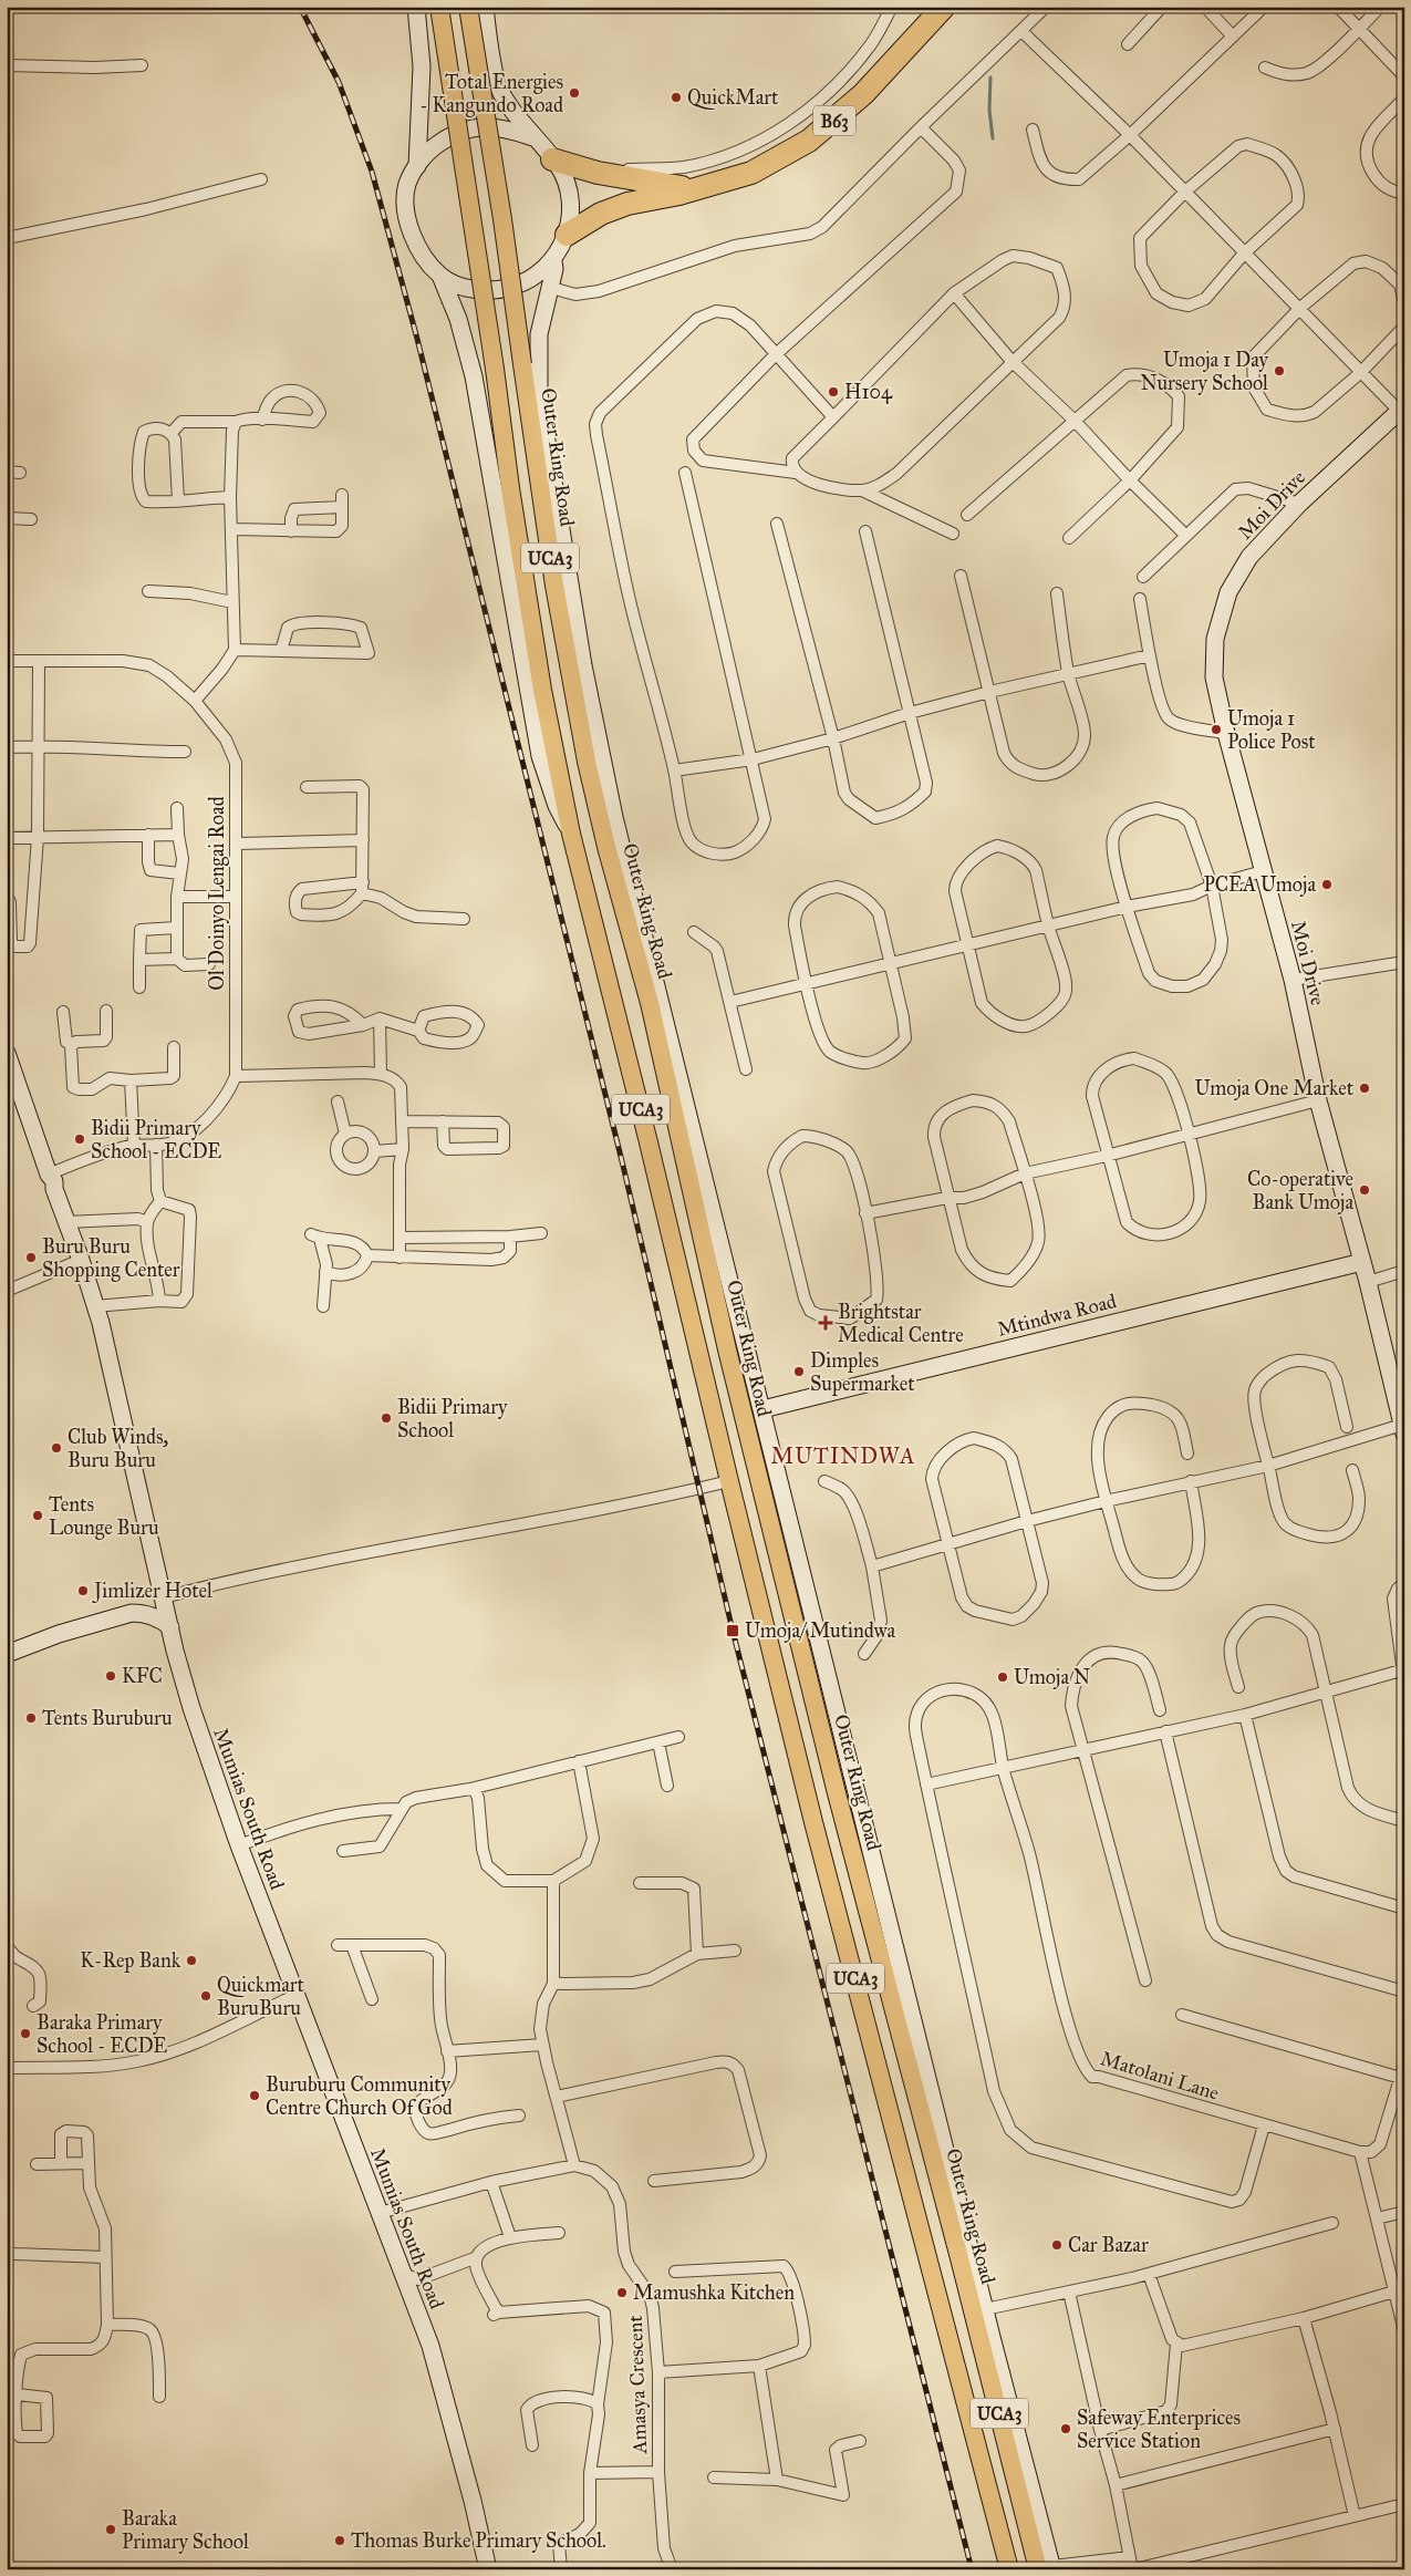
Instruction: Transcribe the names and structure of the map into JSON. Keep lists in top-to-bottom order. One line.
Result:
{"streets":{"highway":["B63"],"main road":["Outer Ring Road","Moi Drive","UCA3","Mtindwa Road","Mumias South Road"],"street":["Ol Doinyo Lengai Road","Matolani Lane","Amasya Crescent"]},"crossings":[["Outer Ring Road","UCA3"],["Moi Drive","Mtindwa Road"],["UCA3","Mtindwa Road"],["Ol Doinyo Lengai Road","Mumias South Road"]],"districts":["MUTINDWA"],"places":{"other":["Total Energies - Kangundo Road","QuickMart","Umoja 1 Day Nursery School","H104","Umoja 1 Police Post","PCEA Umoja","Umoja One Market","Bidii Primary School - ECDE","Co-operative Bank Umoja","Buru Buru Shopping Center","Dimples Supermarket","Bidii Primary School","Club Winds, Buru Buru","Tents Lounge Buru","Jimlizer Hotel","KFC","Umoja N","Tents Buruburu","K-Rep Bank","Quickmart BuruBuru","Baraka Primary School - ECDE","Buruburu Community Centre Church Of God","Car Bazar","Mamushka Kitchen","Safeway Enterprices Service Station","Baraka Primary School","Thomas Burke Primary School."],"health":["Brightstar Medical Centre"],"transit":["Umoja/ Mutindwa"]}}
